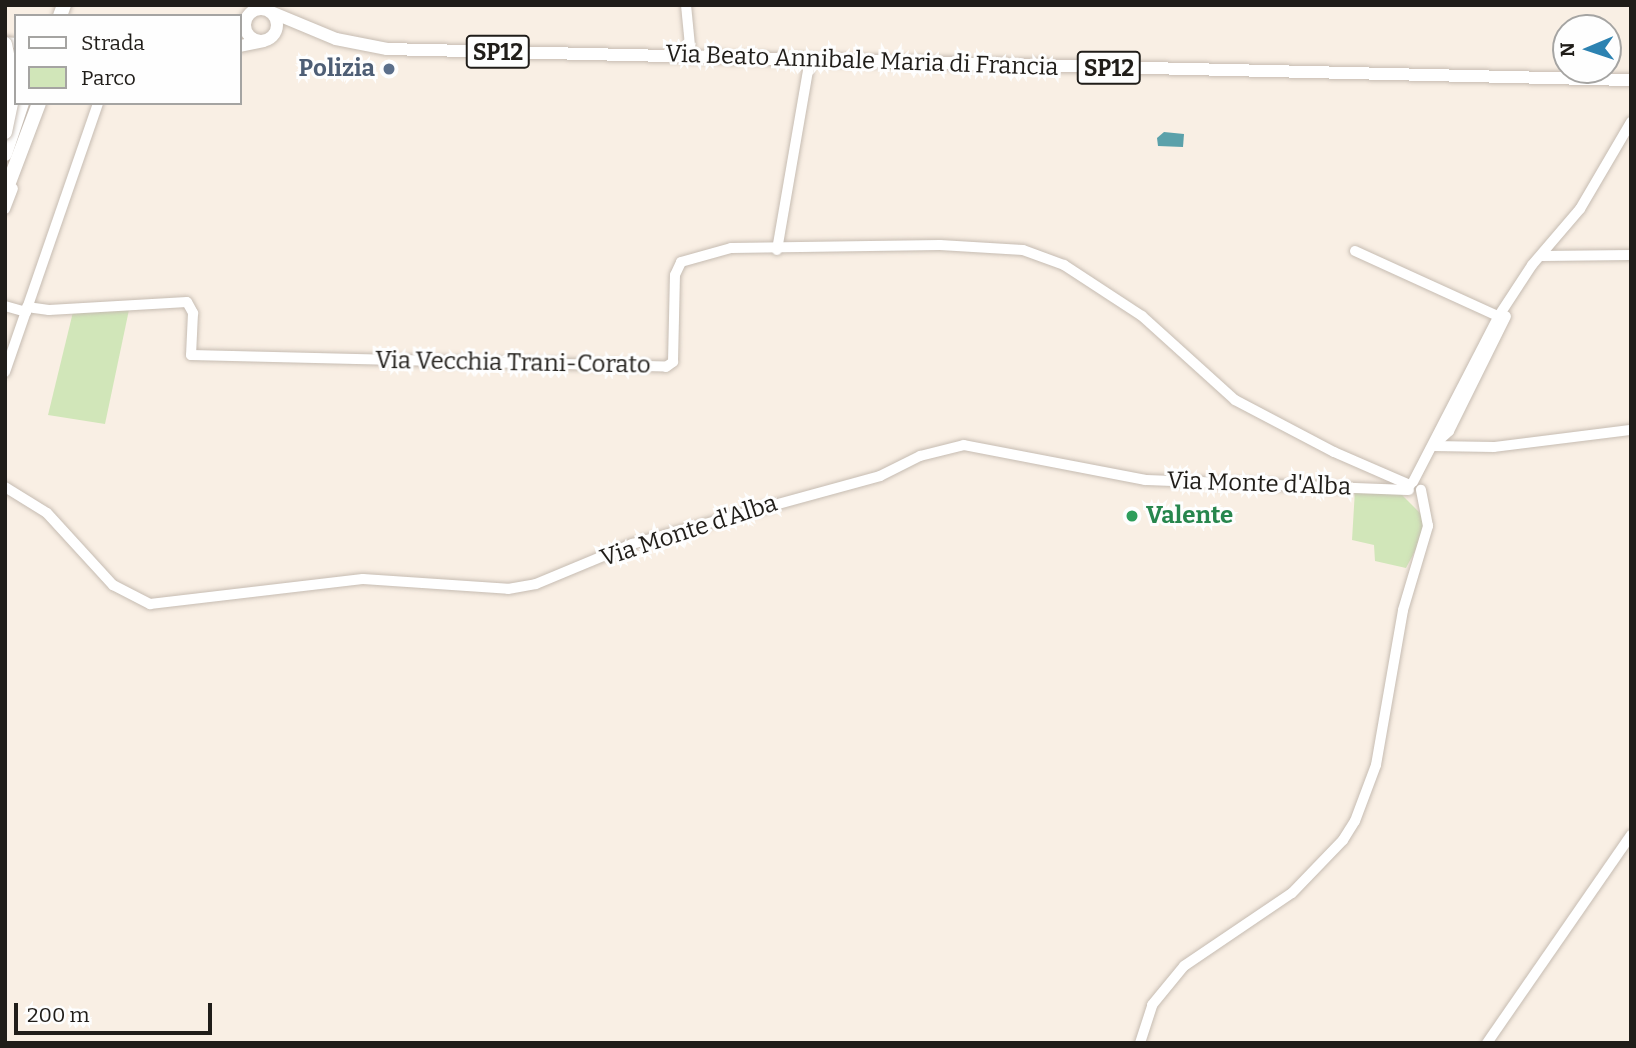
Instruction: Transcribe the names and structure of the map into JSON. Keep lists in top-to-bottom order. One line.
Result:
{"streets":{"main road":["SP12","Via Beato Annibale Maria di Francia"],"street":["Via Vecchia Trani-Corato","Via Monte d'Alba"]},"crossings":[["Via Vecchia Trani-Corato","Via Monte d'Alba"]],"places":["Polizia","Valente"],"legend":["Strada","Parco"],"scale_bar":"200 m","north":"left"}
